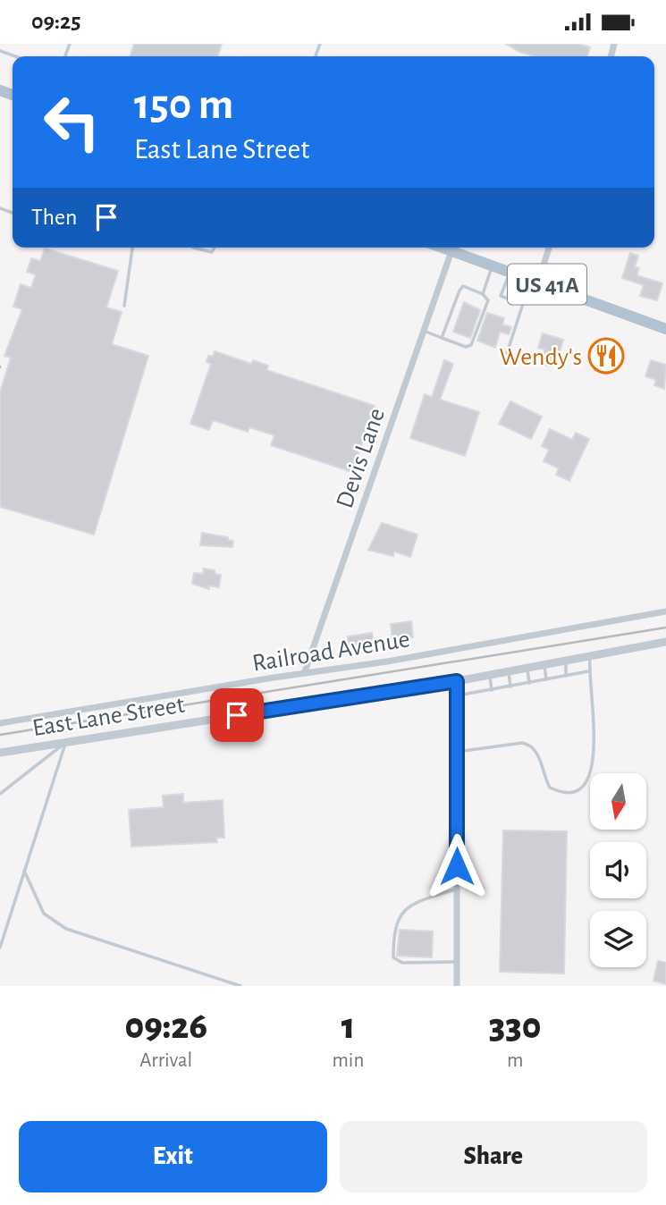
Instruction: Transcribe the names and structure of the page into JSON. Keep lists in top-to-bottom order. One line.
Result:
{"streets":{"main road":["US 41A"],"street":["Devis Lane","Railroad Avenue","East Lane Street"]},"crossings":[["US 41A","Devis Lane"],["Devis Lane","Railroad Avenue"]],"places":{"restaurant":["Wendy's"]},"north":"bottom","page":{"status":"09:25","turn":["150 m","East Lane Street"],"then":"Then","eta":["09:26","Arrival","1","min","330","m"],"buttons":["Exit","Share"]}}
